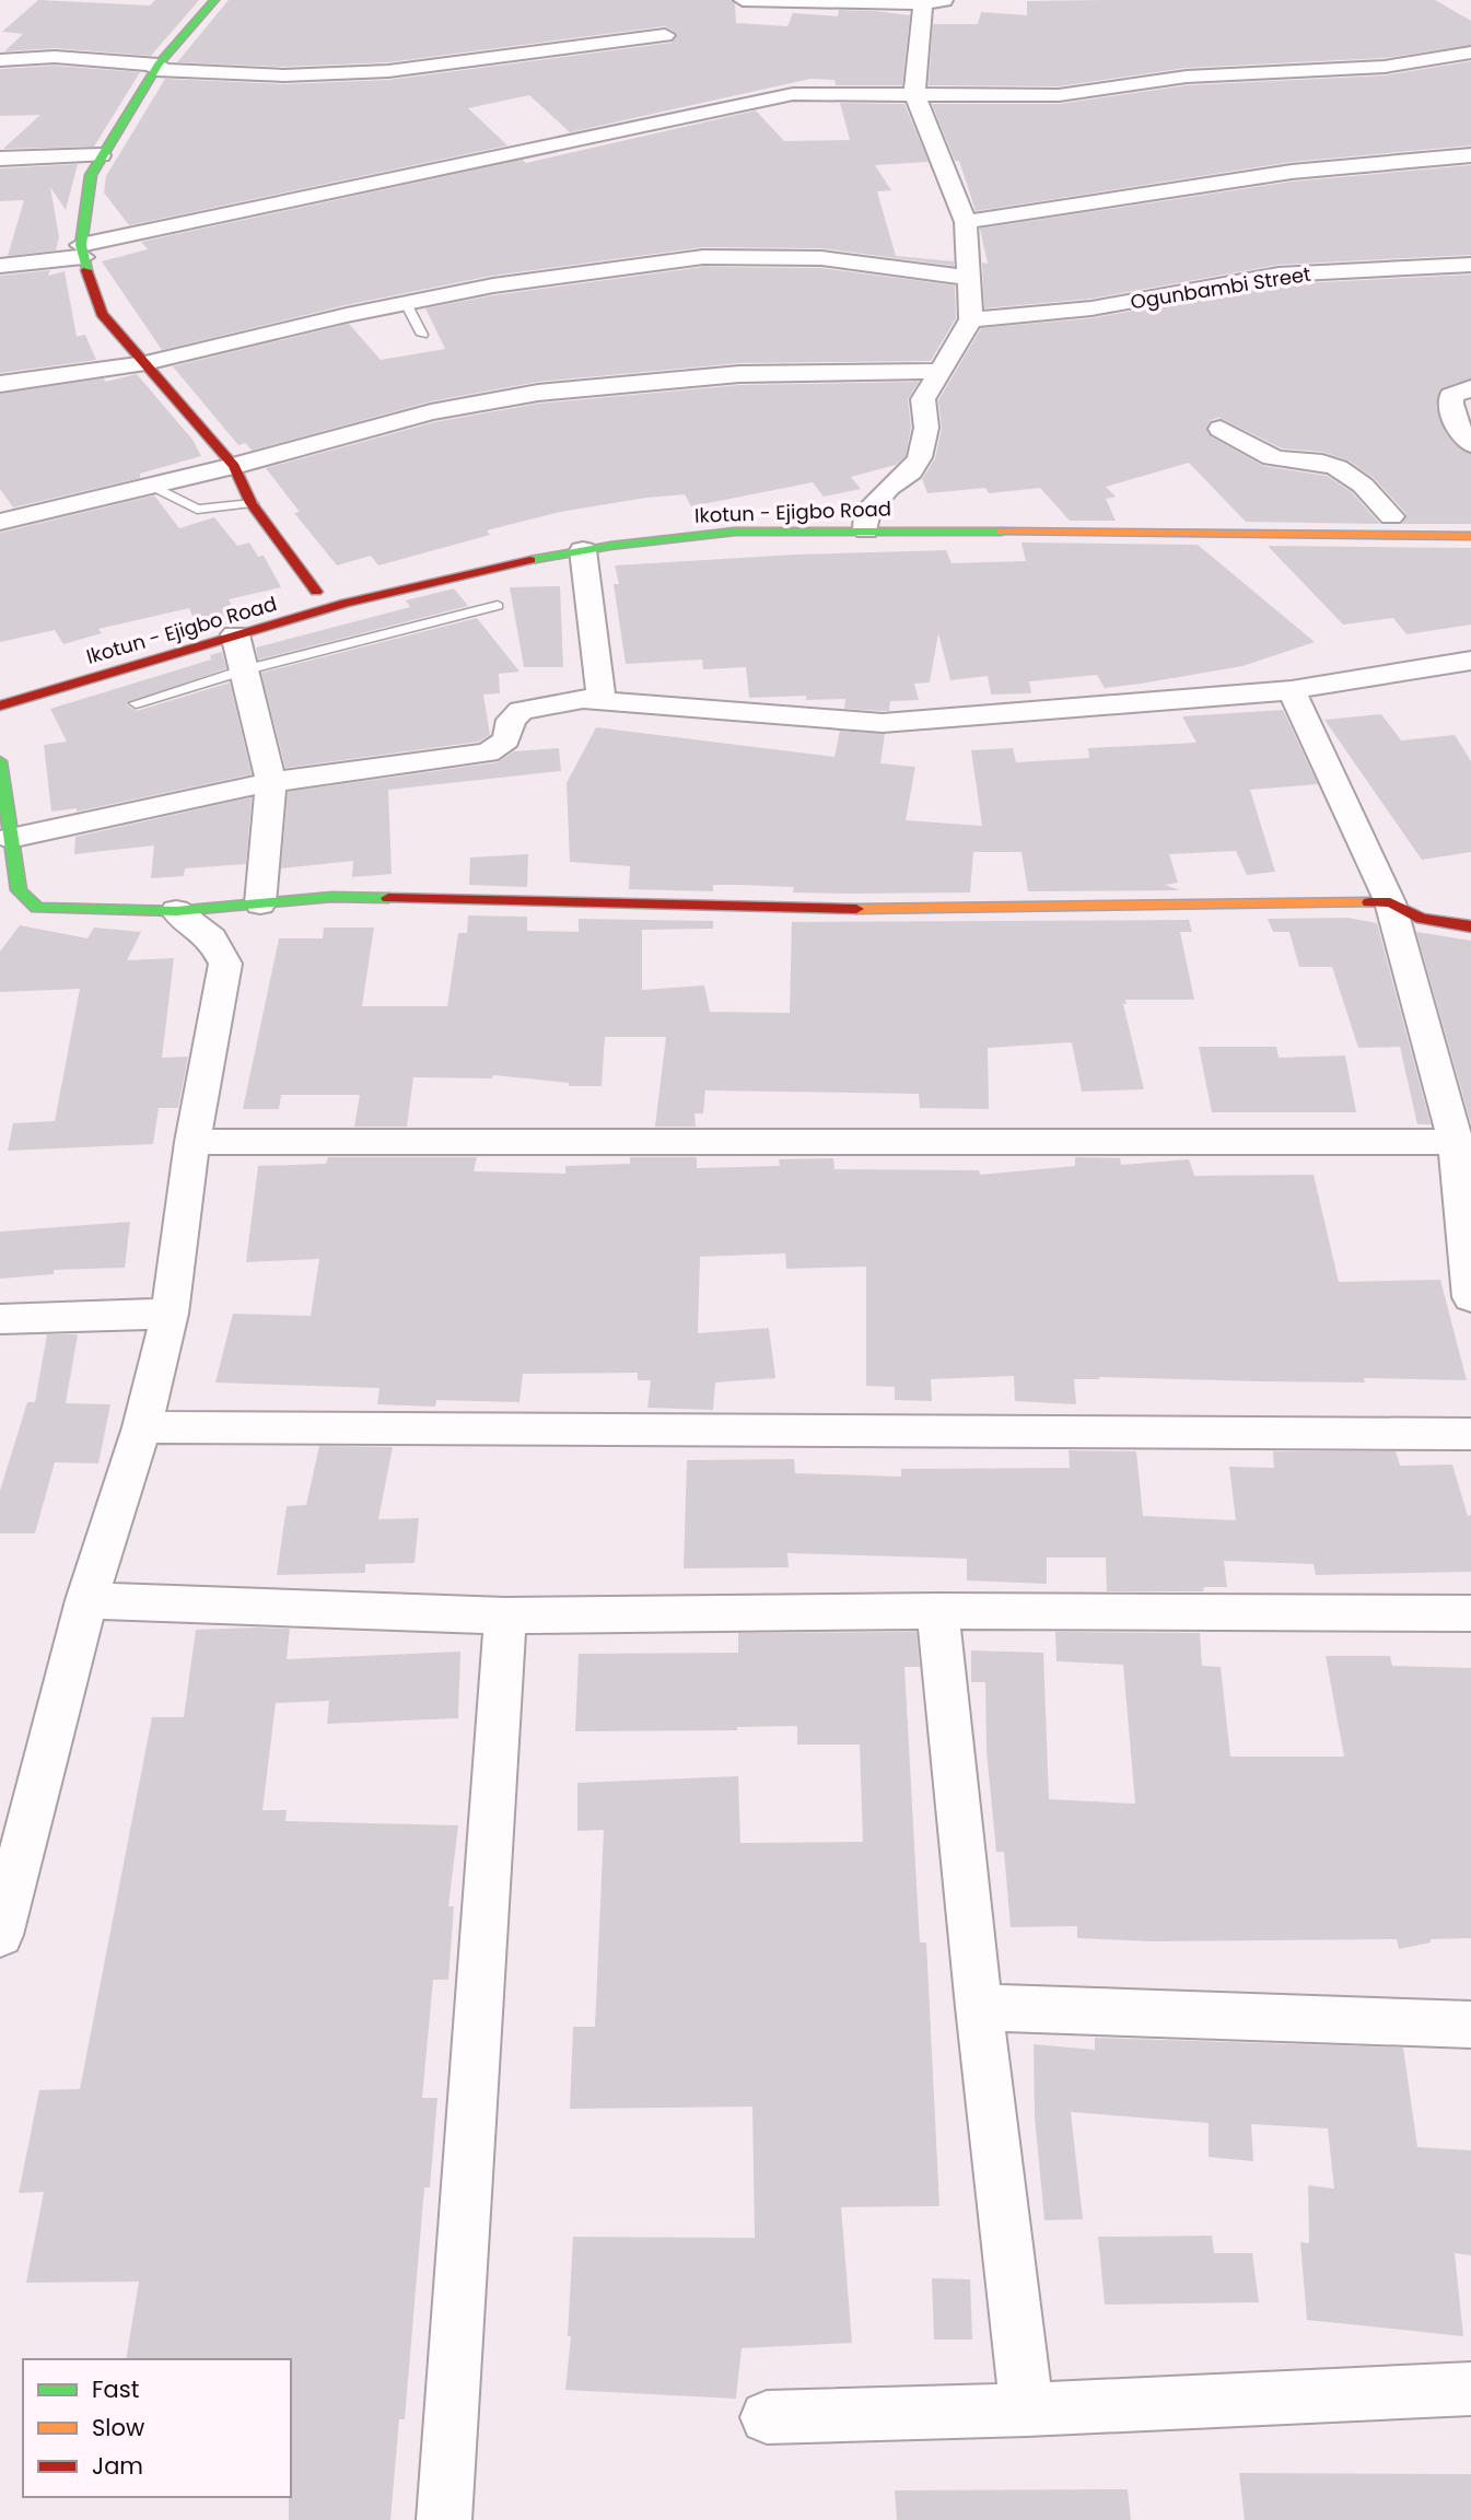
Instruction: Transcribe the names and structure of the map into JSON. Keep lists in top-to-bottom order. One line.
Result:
{"streets":{"street":["Ogunbambi Street","Ikotun - Ejigbo Road"]},"legend":["Fast","Slow","Jam"]}
